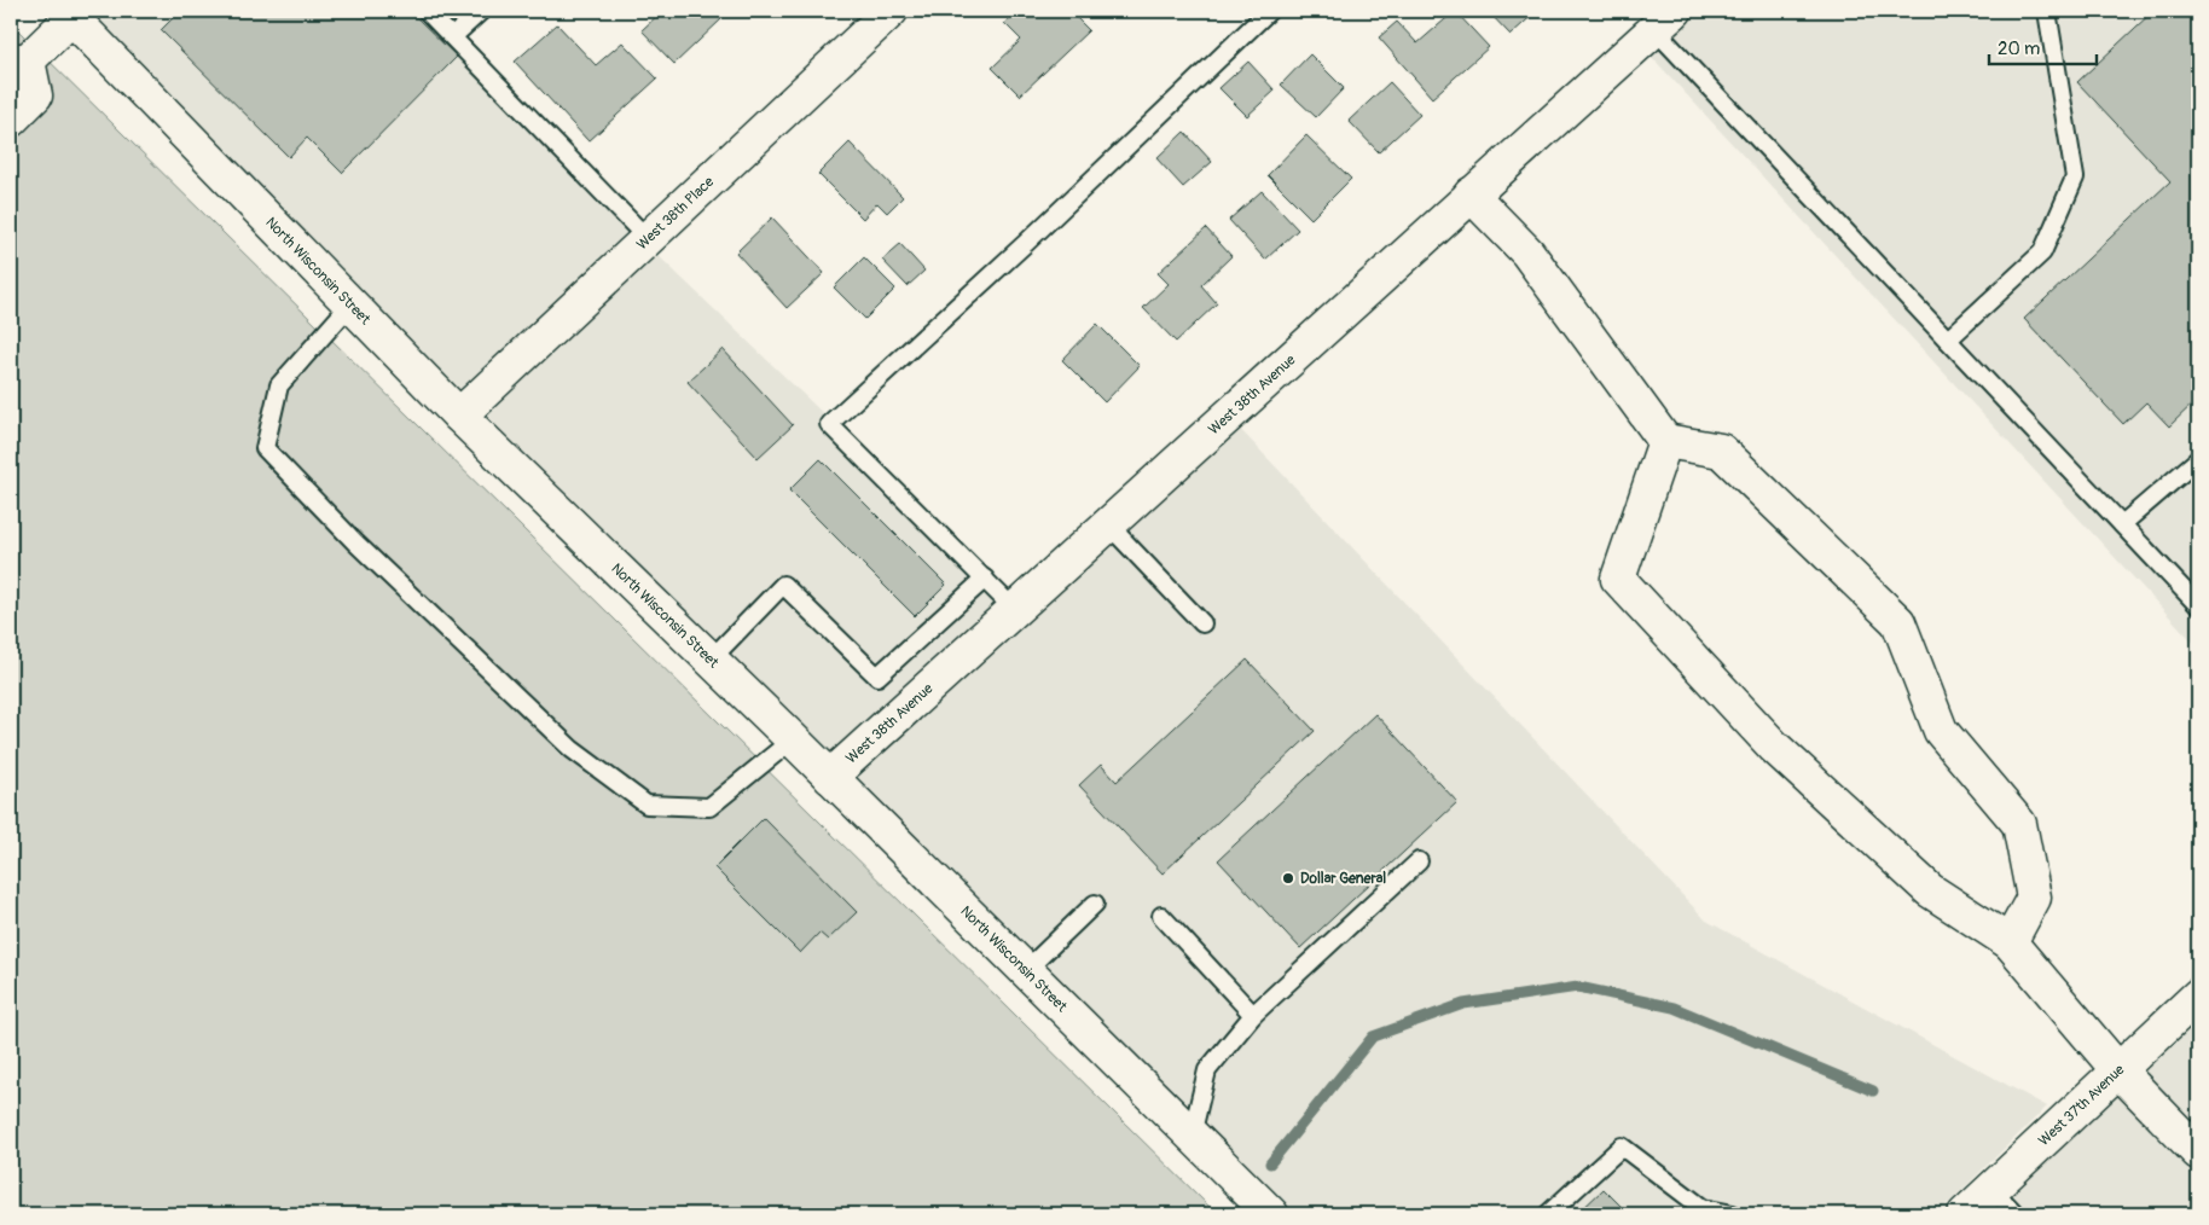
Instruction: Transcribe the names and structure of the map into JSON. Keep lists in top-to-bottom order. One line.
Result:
{"streets":{"street":["West 38th Place","North Wisconsin Street","West 38th Avenue","West 37th Avenue"]},"crossings":[["West 38th Place","North Wisconsin Street"],["North Wisconsin Street","West 38th Avenue"]],"places":["Dollar General"],"scale_bar":"20 m"}
